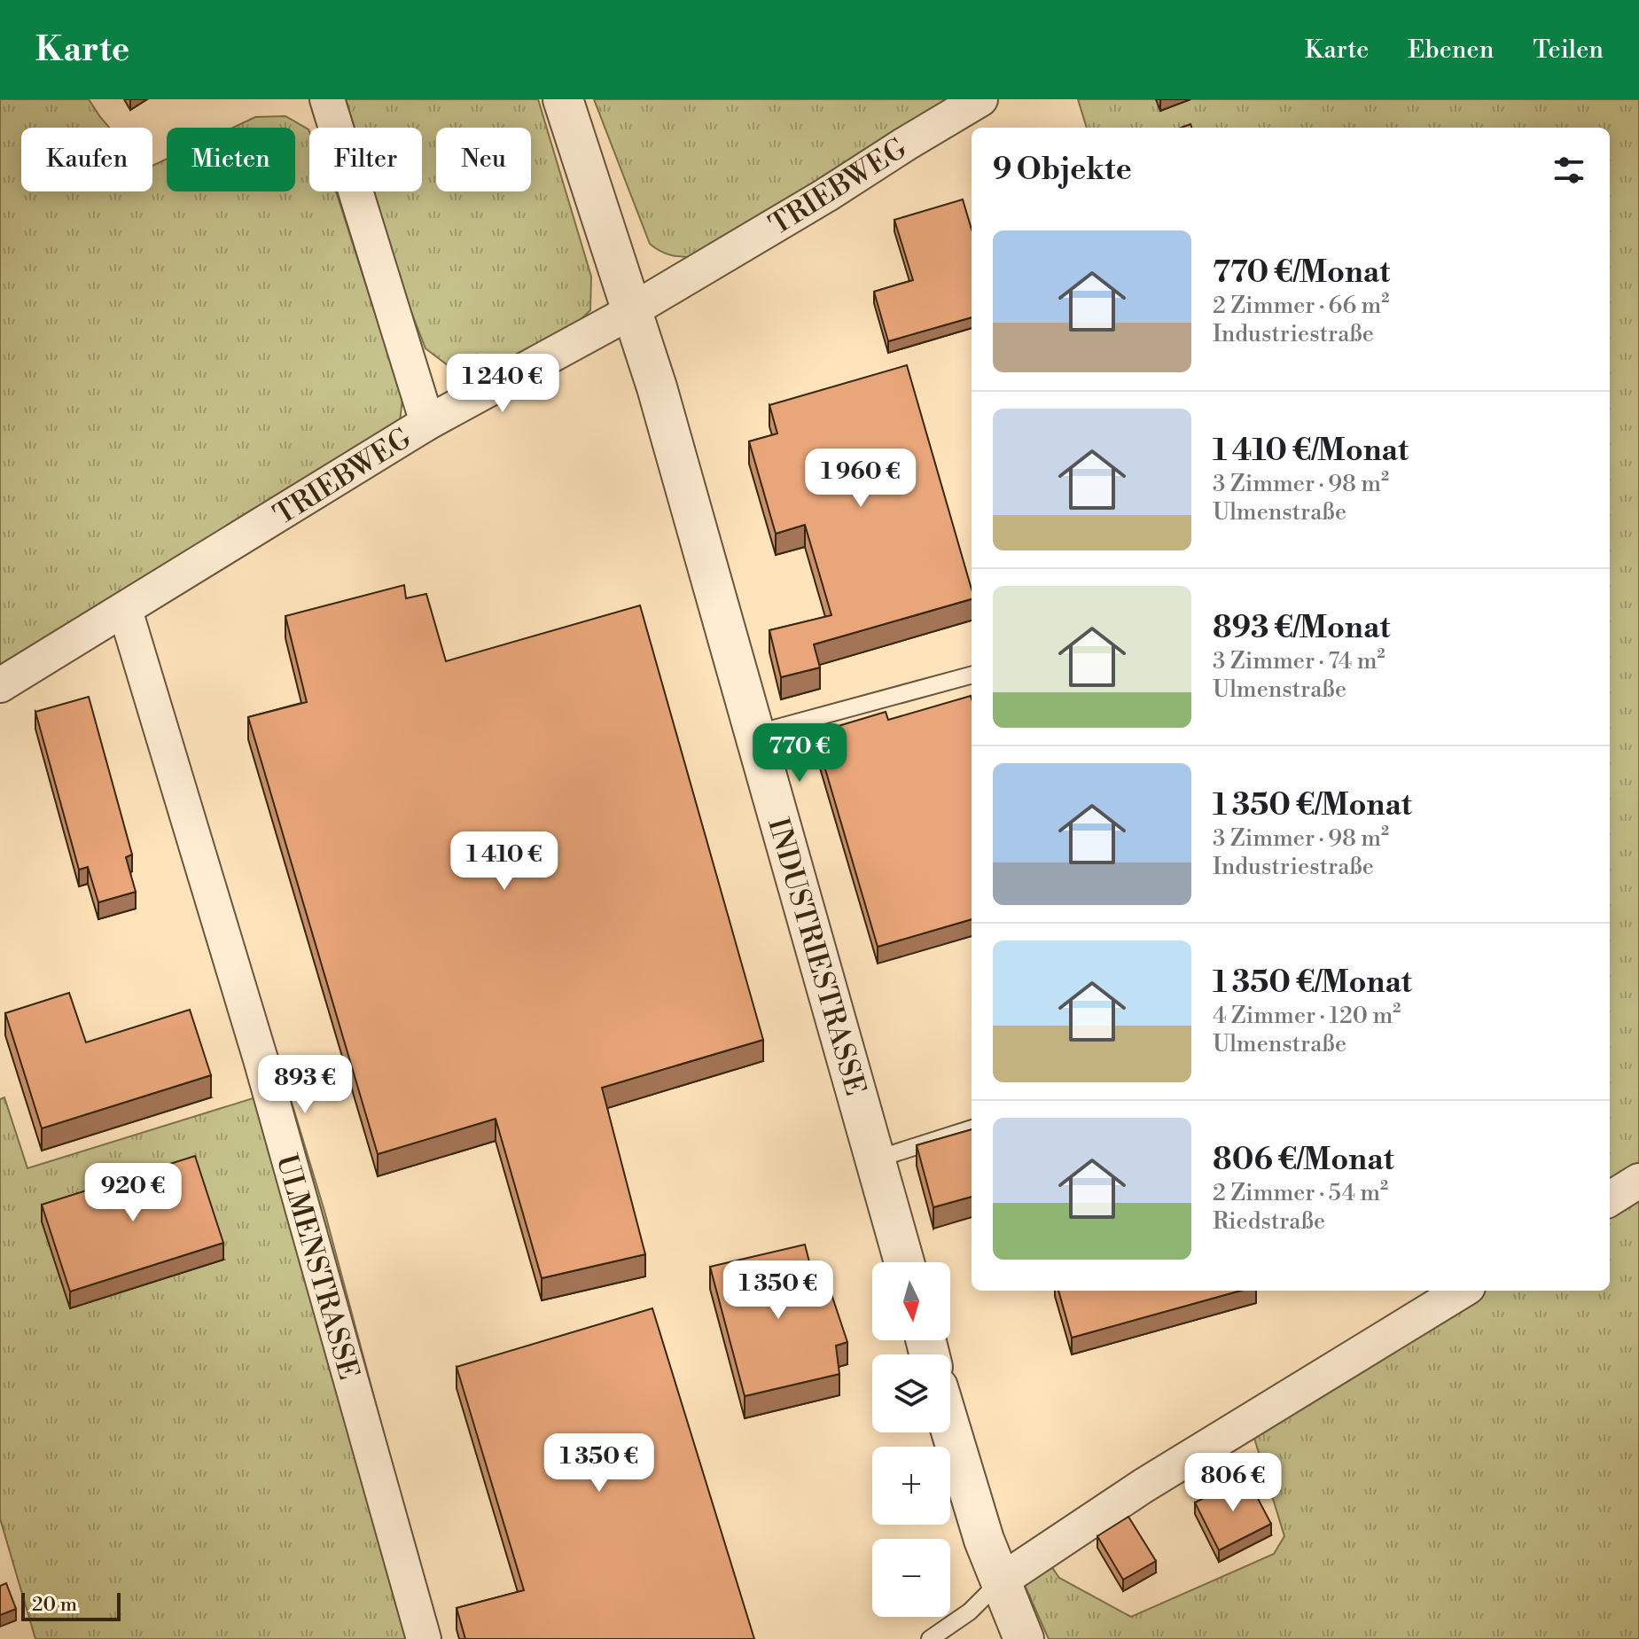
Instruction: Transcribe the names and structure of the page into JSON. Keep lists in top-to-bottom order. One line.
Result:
{"streets":{"street":["TRIEBWEG","INDUSTRIESTRASSE","ULMENSTRASSE"]},"crossings":[["TRIEBWEG","INDUSTRIESTRASSE"],["TRIEBWEG","ULMENSTRASSE"]],"scale_bar":"20 m","north":"bottom","page":{"header":"Karte","nav":["Karte","Ebenen","Teilen"],"chip":["Kaufen","Mieten","Filter","Neu"],"heading":"9 Objekte","list":[{"name":"770 €/Monat","note":"2 Zimmer · 66 m² · Industriestraße"},{"name":"1 410 €/Monat","note":"3 Zimmer · 98 m² · Ulmenstraße"},{"name":"893 €/Monat","note":"3 Zimmer · 74 m² · Ulmenstraße"},{"name":"1 350 €/Monat","note":"3 Zimmer · 98 m² · Industriestraße"},{"name":"1 350 €/Monat","note":"4 Zimmer · 120 m² · Ulmenstraße"},{"name":"806 €/Monat","note":"2 Zimmer · 54 m² · Riedstraße"}],"price":["1 240 €","1 960 €","770 €","1 410 €","893 €","920 €","1 350 €","1 350 €","806 €"],"map_buttons":["+","−"],"scale":"20 m"}}
